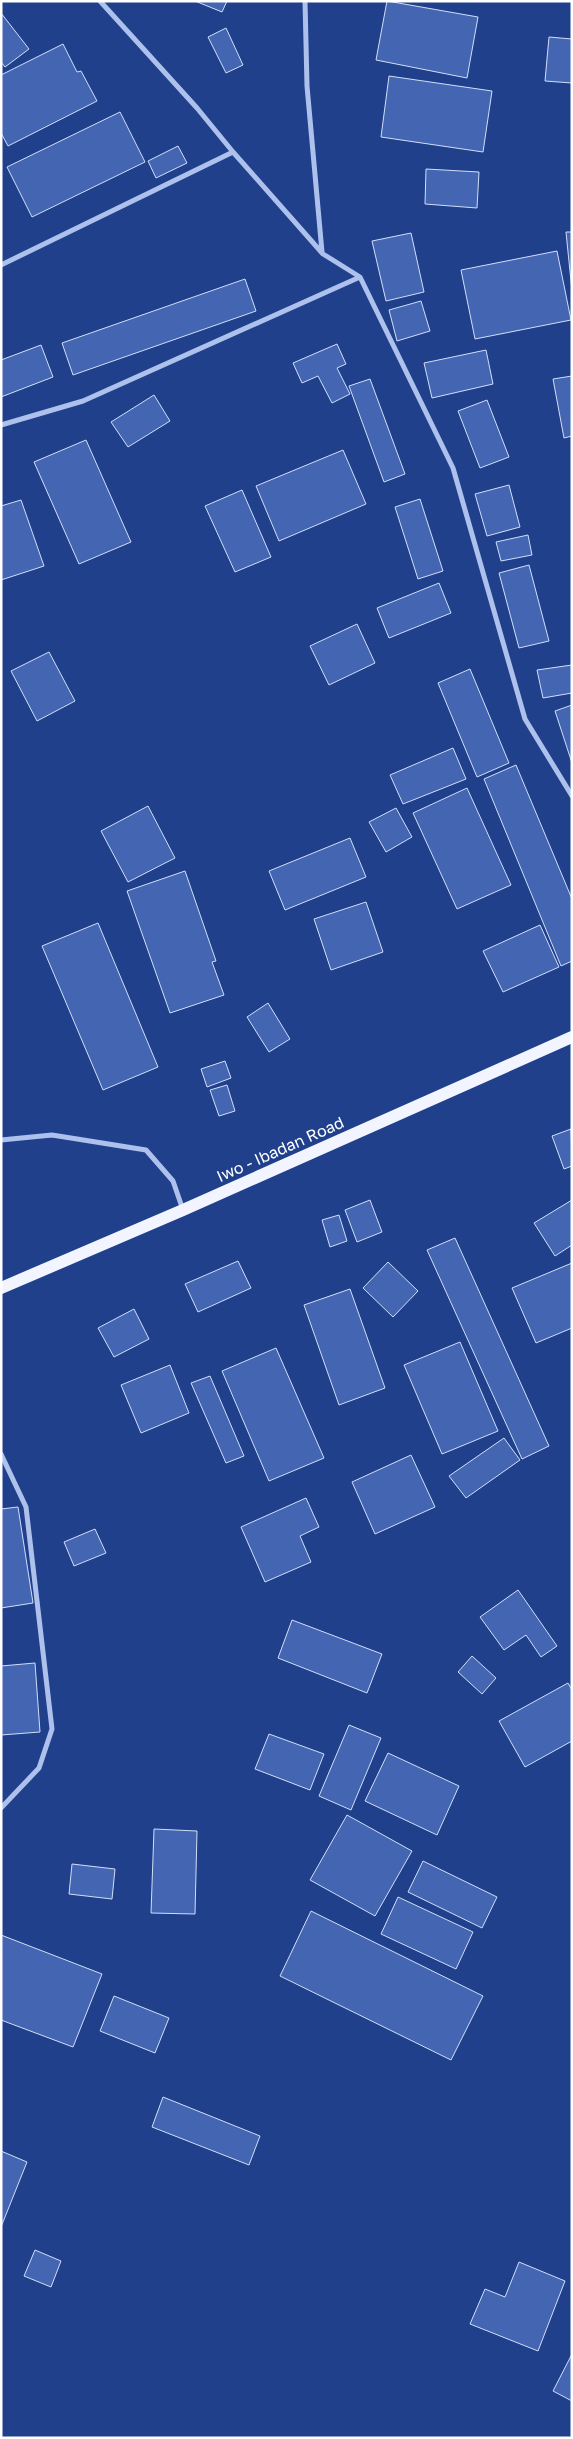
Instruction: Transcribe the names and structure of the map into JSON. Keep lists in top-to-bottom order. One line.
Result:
{"streets":{"main road":["Iwo - Ibadan Road"]}}
